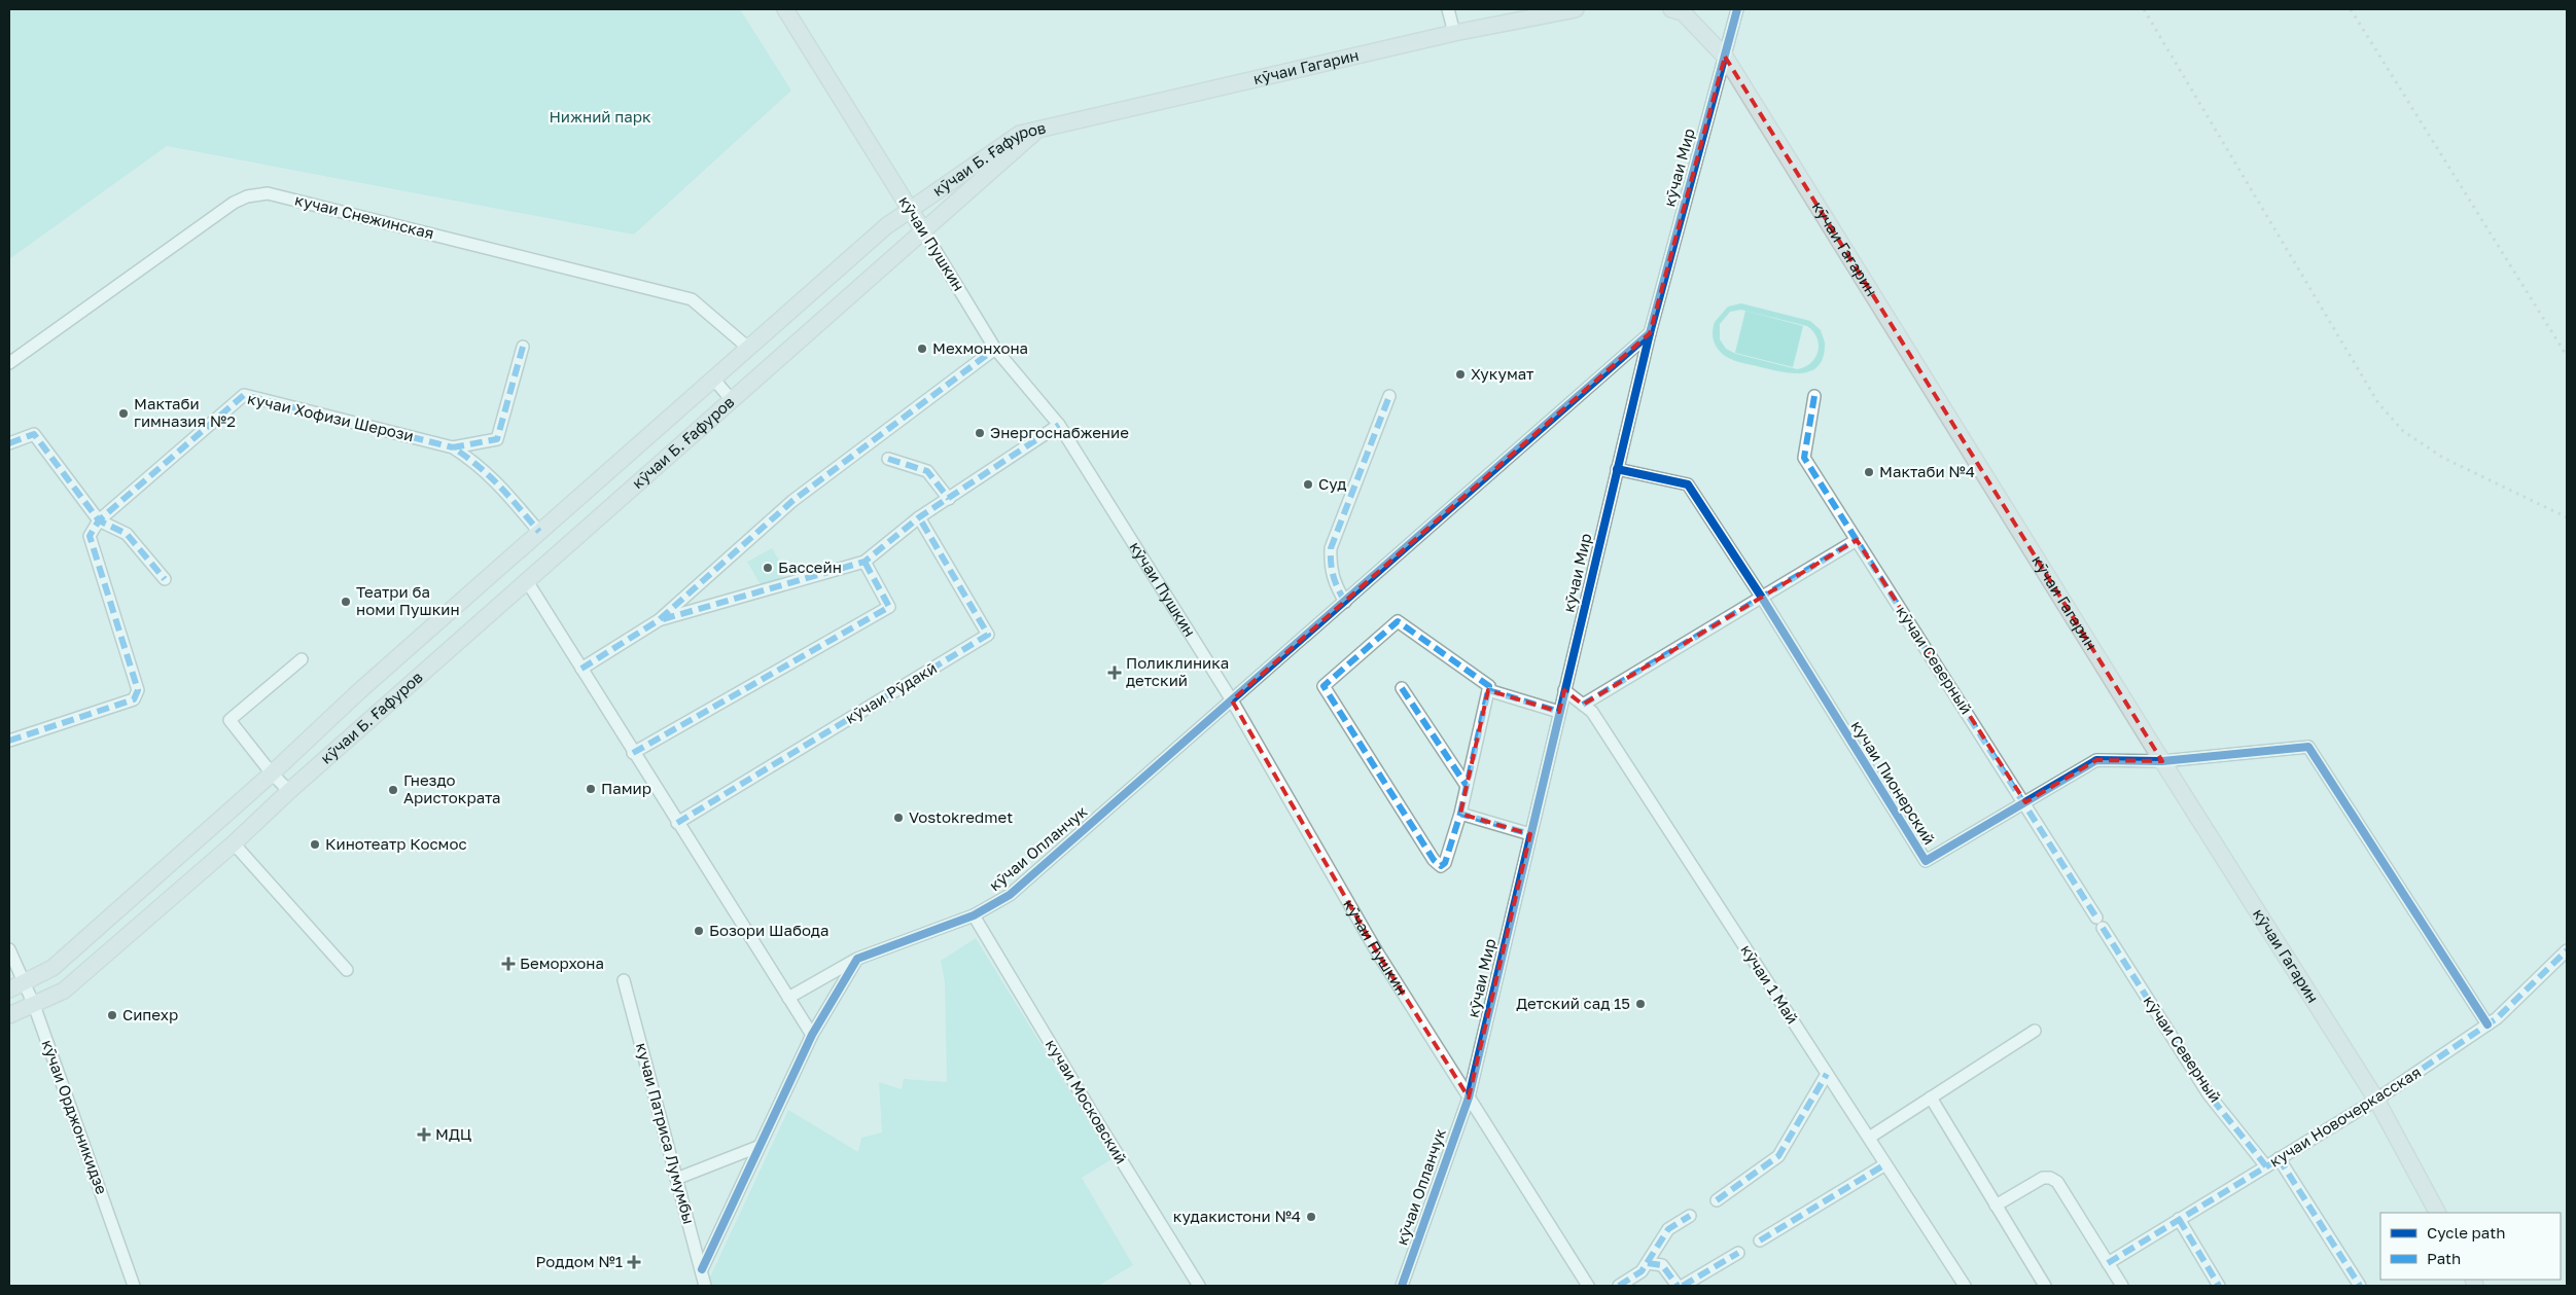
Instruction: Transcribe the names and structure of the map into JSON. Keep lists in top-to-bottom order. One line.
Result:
{"streets":{"main road":["кӯчаи Гагарин","кӯчаи Б. Ғафуров","кӯчаи Пушкин"],"street":["кӯчаи Мир","кучаи Снежинская","кучаи Хофизи Шерози","кӯчаи Северный","кӯчаи Рӯдакӣ","кучаи Пионерский","кӯчаи Опланчук","кӯчаи 1 Май","кучаи Московский","кӯчаи Орджоникидзе","кучаи Новочеркасская","кучаи Патриса Лумумбы"]},"crossings":[["кӯчаи Гагарин","кӯчаи Мир"],["кӯчаи Гагарин","кӯчаи Б. Ғафуров"],["кӯчаи Гагарин","кучаи Пионерский"],["кӯчаи Гагарин","кучаи Новочеркасская"],["кӯчаи Мир","кӯчаи Пушкин"],["кӯчаи Мир","кучаи Пионерский"],["кӯчаи Мир","кӯчаи Опланчук"],["кӯчаи Мир","кӯчаи 1 Май"],["кӯчаи Б. Ғафуров","кучаи Снежинская"],["кӯчаи Б. Ғафуров","кӯчаи Пушкин"],["кӯчаи Б. Ғафуров","кӯчаи Орджоникидзе"],["кӯчаи Пушкин","кӯчаи Опланчук"],["кӯчаи Северный","кучаи Пионерский"],["кӯчаи Северный","кучаи Новочеркасская"],["кучаи Пионерский","кучаи Новочеркасская"],["кӯчаи Опланчук","кучаи Московский"]],"parks":["Нижний парк"],"places":{"other":["Мехмонхона","Хукумат","Мактаби гимназия №2","Энергоснабжение","Мактаби №4","Суд","Бассейн","Театри ба номи Пушкин","Памир","Гнездо Аристократа","Vostokredmet","Кинотеатр Космос","Бозори Шабода","Детский сад 15","Сипехр","кудакистони №4"],"health":["Поликлиника детский","Беморхона","МДЦ","Роддом №1"]},"legend":["Cycle path","Path"]}
